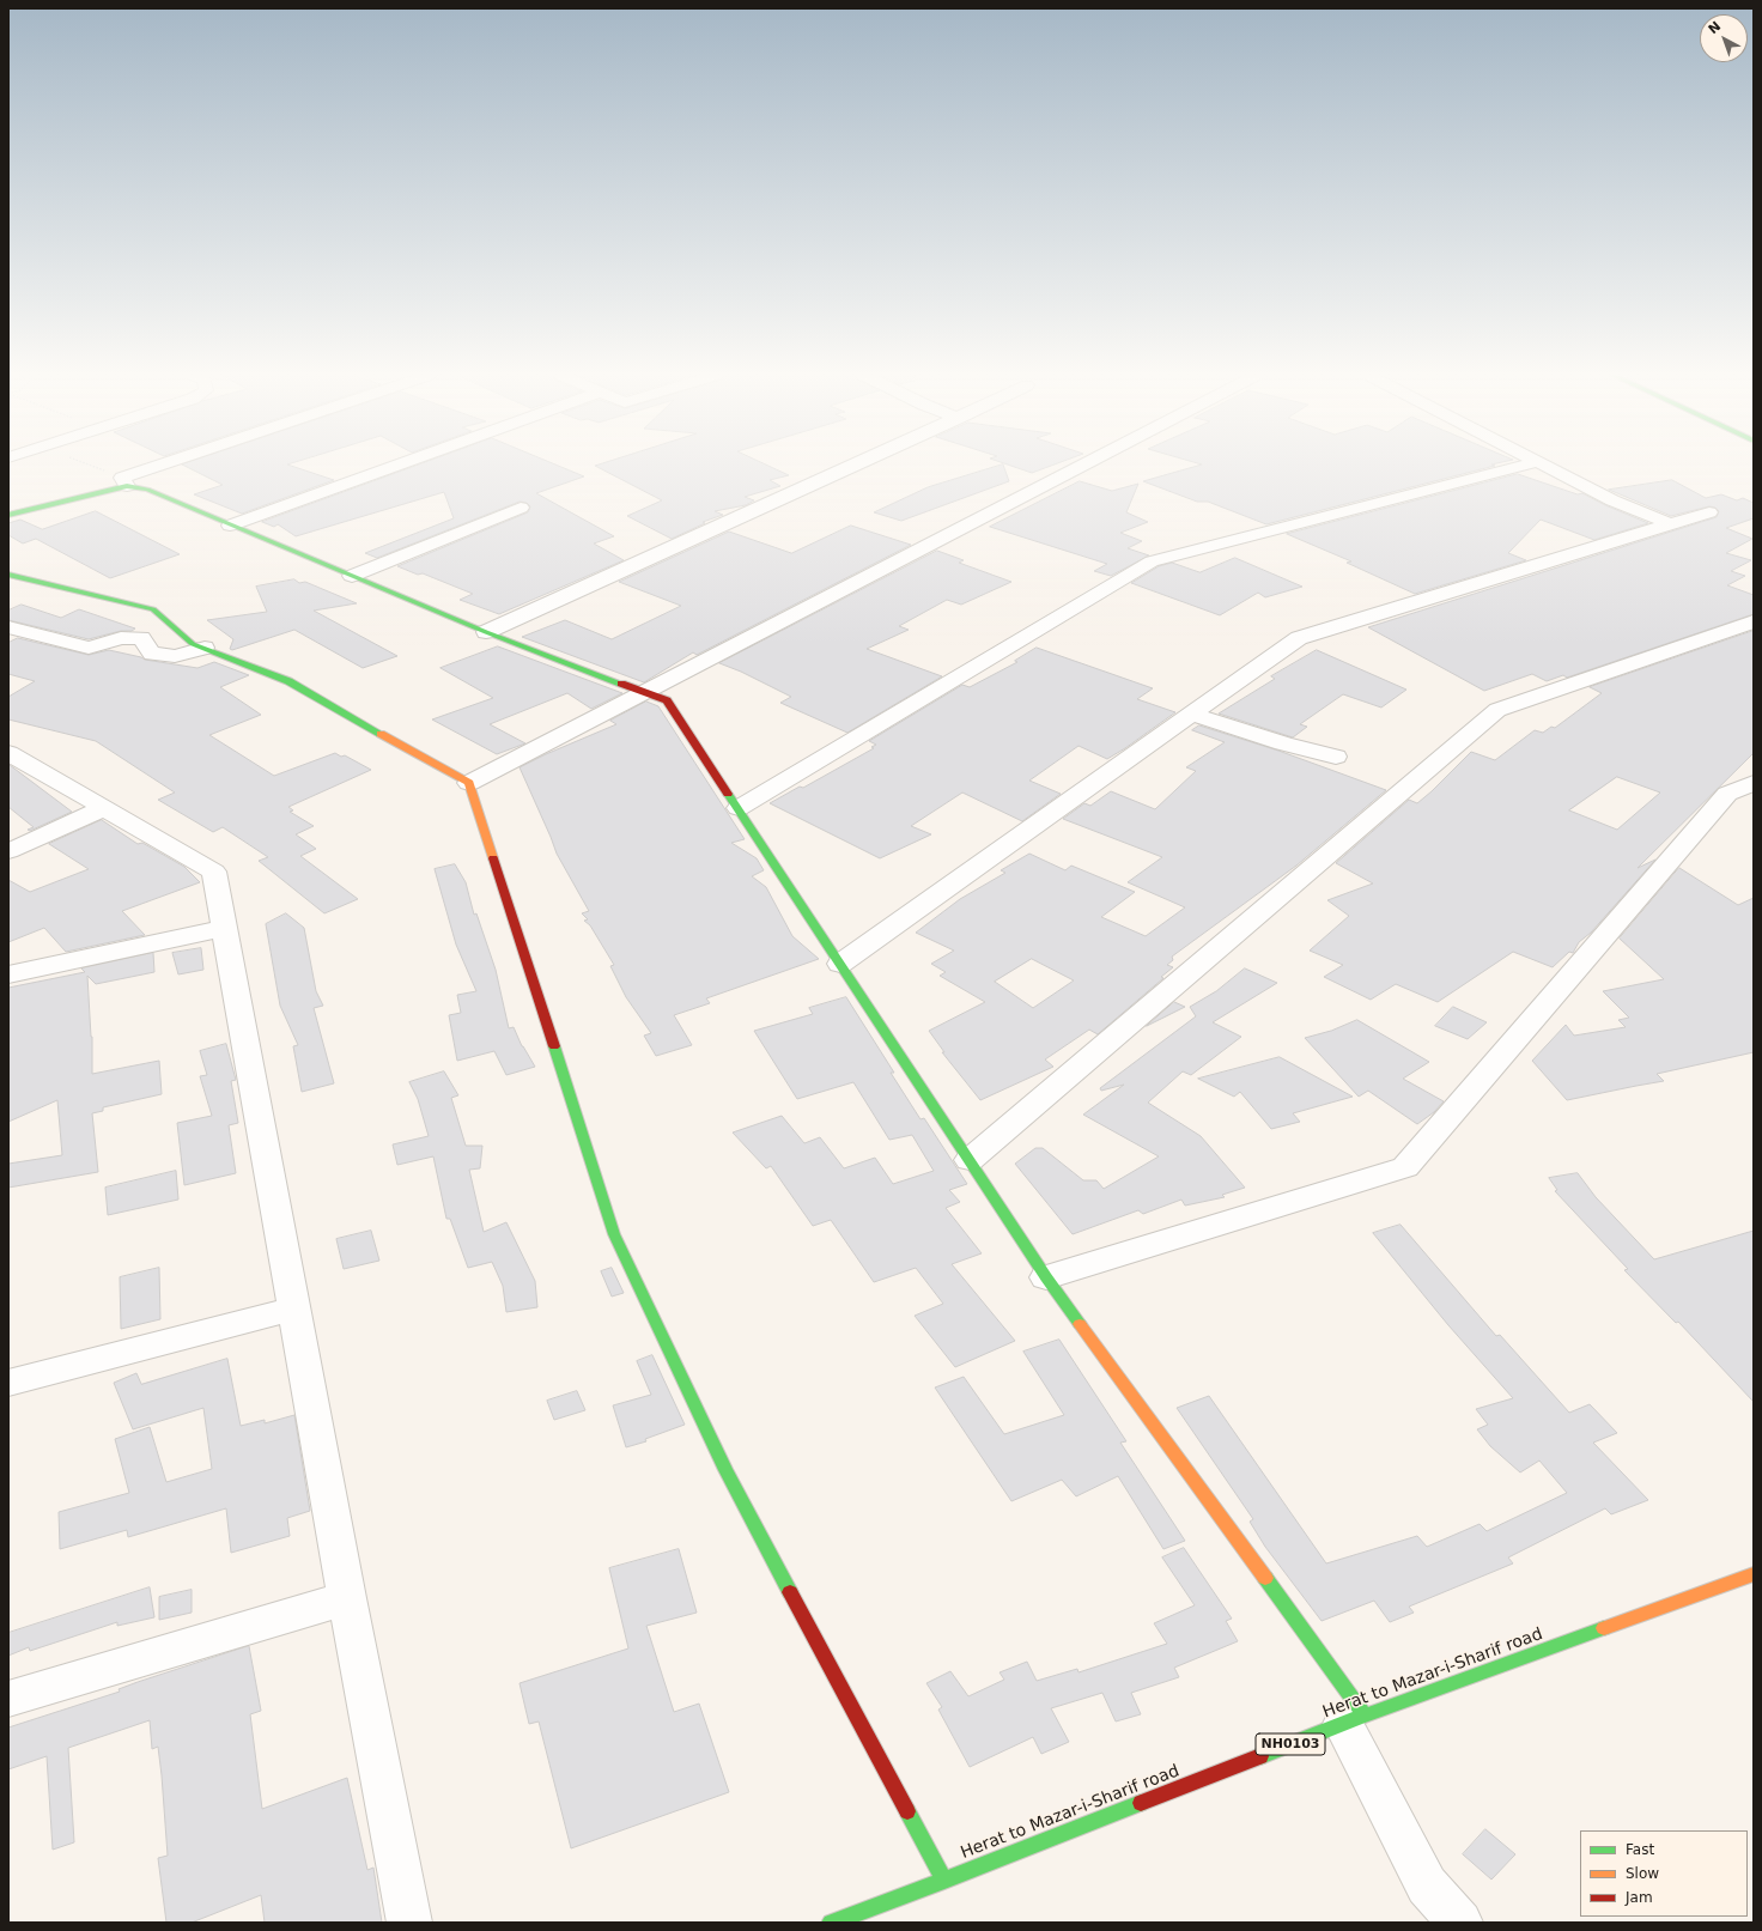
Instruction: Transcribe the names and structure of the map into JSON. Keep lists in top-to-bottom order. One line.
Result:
{"streets":{"main road":["Herat to Mazar-i-Sharif road","NH0103"]},"legend":["Fast","Slow","Jam"],"north":"top left"}
